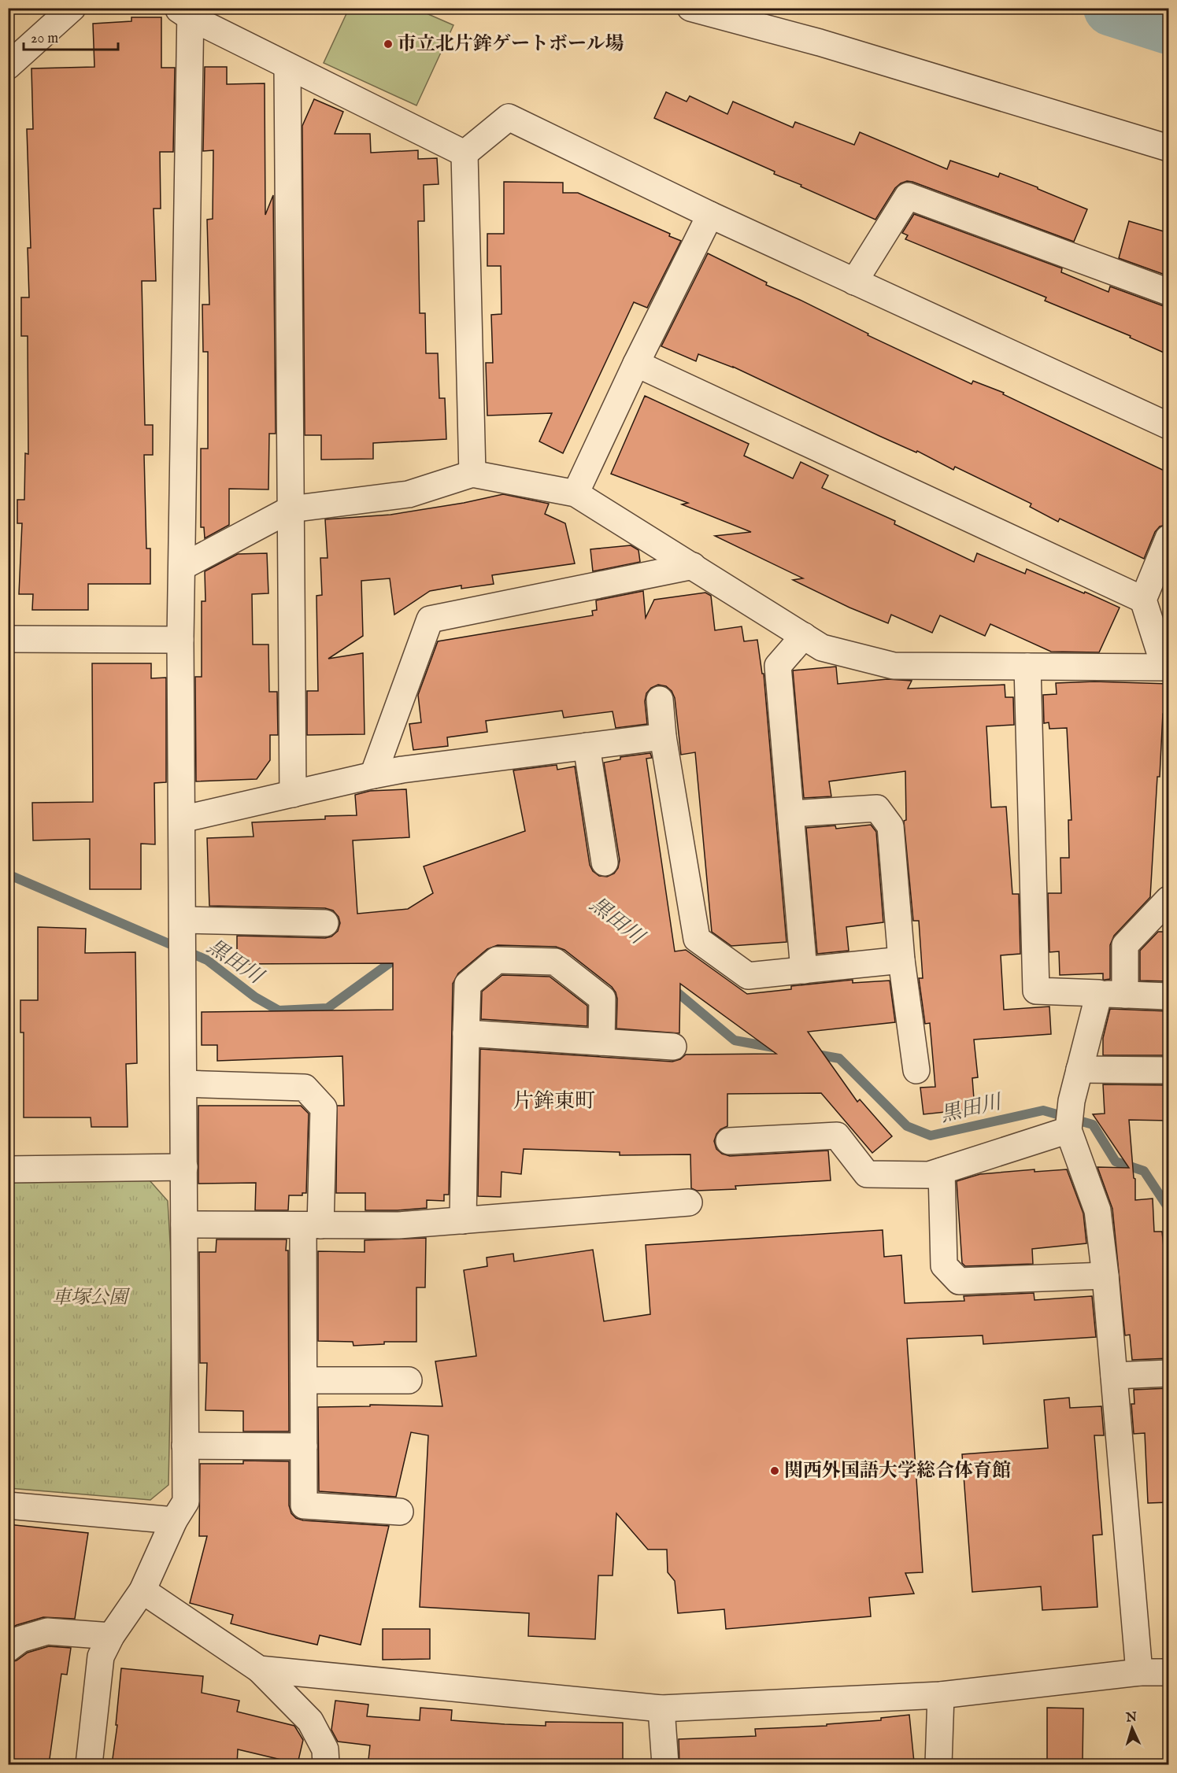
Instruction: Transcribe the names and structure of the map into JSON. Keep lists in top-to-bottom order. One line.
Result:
{"districts":["片鉾東町"],"water":["黒田川"],"parks":["車塚公園"],"places":["市立北片鉾ゲートボール場","関西外国語大学総合体育館"],"scale_bar":"20 m","north":"top"}
